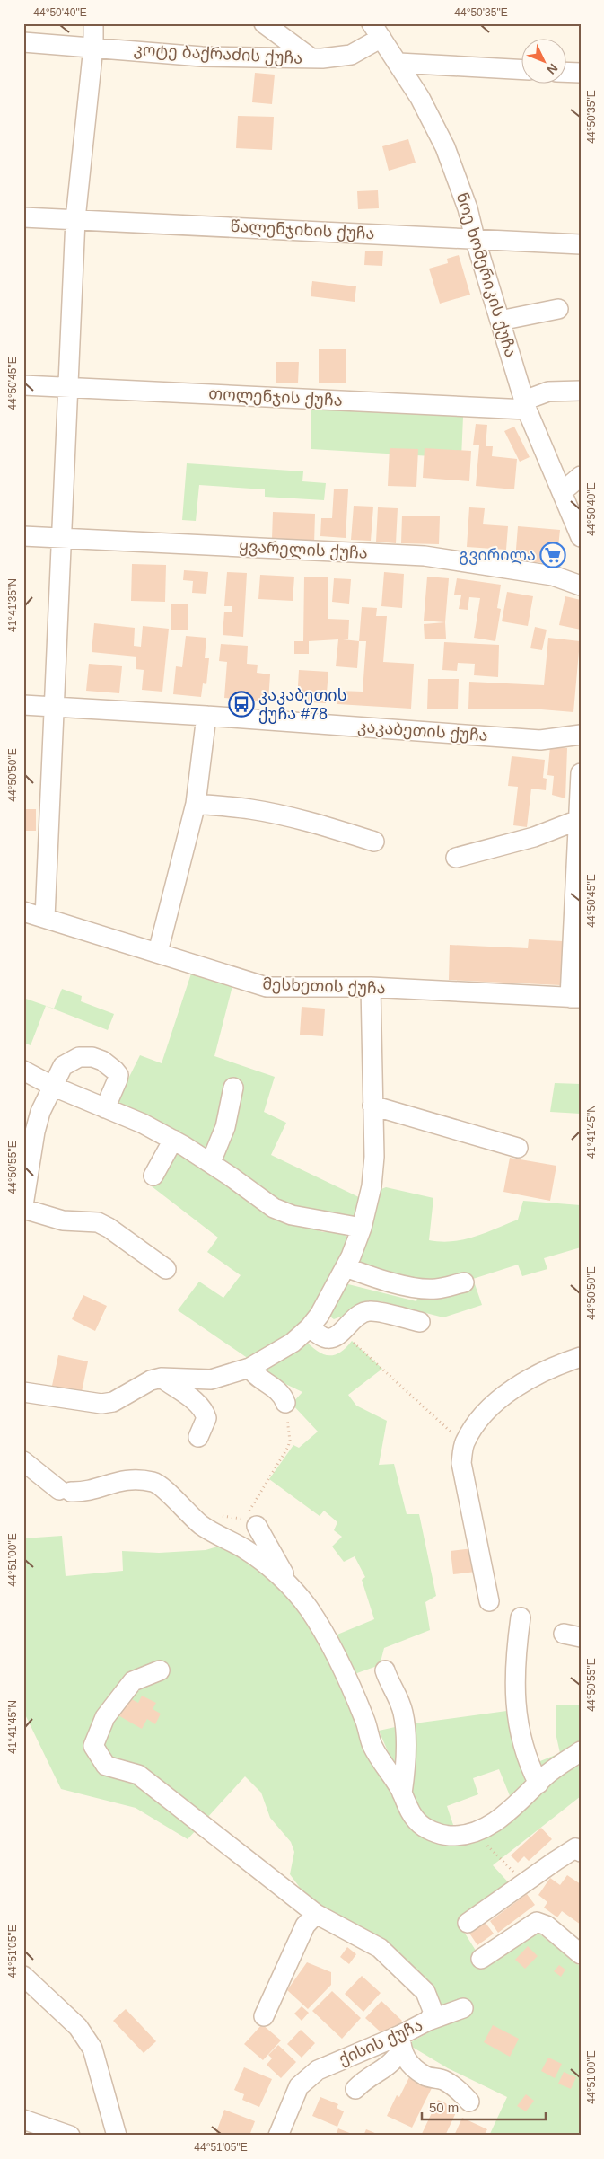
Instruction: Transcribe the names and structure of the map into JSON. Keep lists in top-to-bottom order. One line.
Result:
{"streets":{"street":["კოტე ბაქრაძის ქუჩა","წალენჯიხის ქუჩა","ნოე ხომერიკის ქუჩა","თოლენჯის ქუჩა","ყვარელის ქუჩა","კაკაბეთის ქუჩა","მესხეთის ქუჩა","ქისის ქუჩა"]},"crossings":[["კოტე ბაქრაძის ქუჩა","ნოე ხომერიკის ქუჩა"],["წალენჯიხის ქუჩა","ნოე ხომერიკის ქუჩა"],["ნოე ხომერიკის ქუჩა","თოლენჯის ქუჩა"]],"places":{"supermarket":["გვირილა"],"bus stop":["კაკაბეთის ქუჩა #78"]},"scale_bar":"50 m","north":"bottom right","coordinates":["44°50'40\"E","44°50'35\"E","44°50'45\"E","41°41'35\"N","44°50'50\"E","41°41'45\"N","44°50'55\"E","44°51'00\"E","44°51'05\"E"]}
